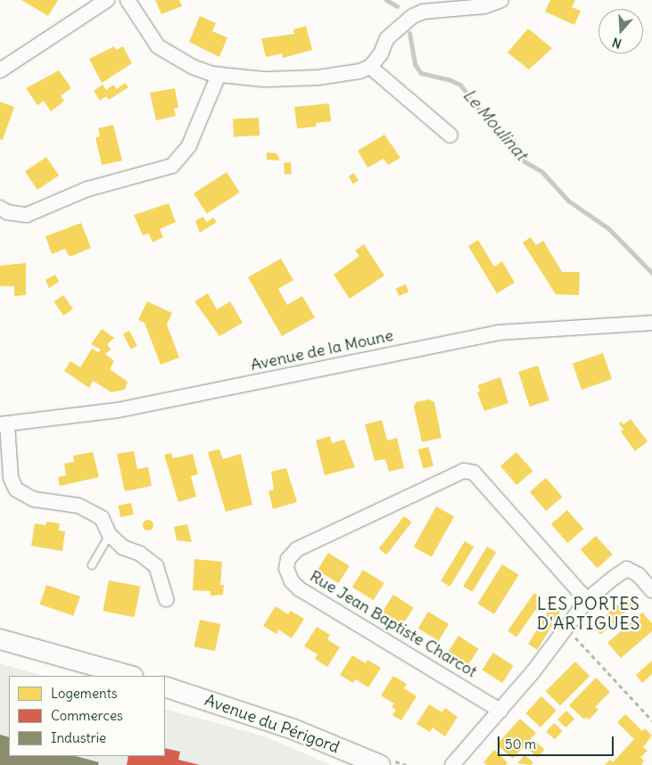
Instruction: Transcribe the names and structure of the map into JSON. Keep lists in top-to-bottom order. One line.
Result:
{"streets":{"street":["Avenue de la Moune","Rue Jean Baptiste Charcot","Avenue du Périgord"]},"districts":["LES PORTES D'ARTIGUES"],"water":["Le Moulinat"],"legend":["Logements","Commerces","Industrie"],"scale_bar":"50 m","north":"bottom"}
